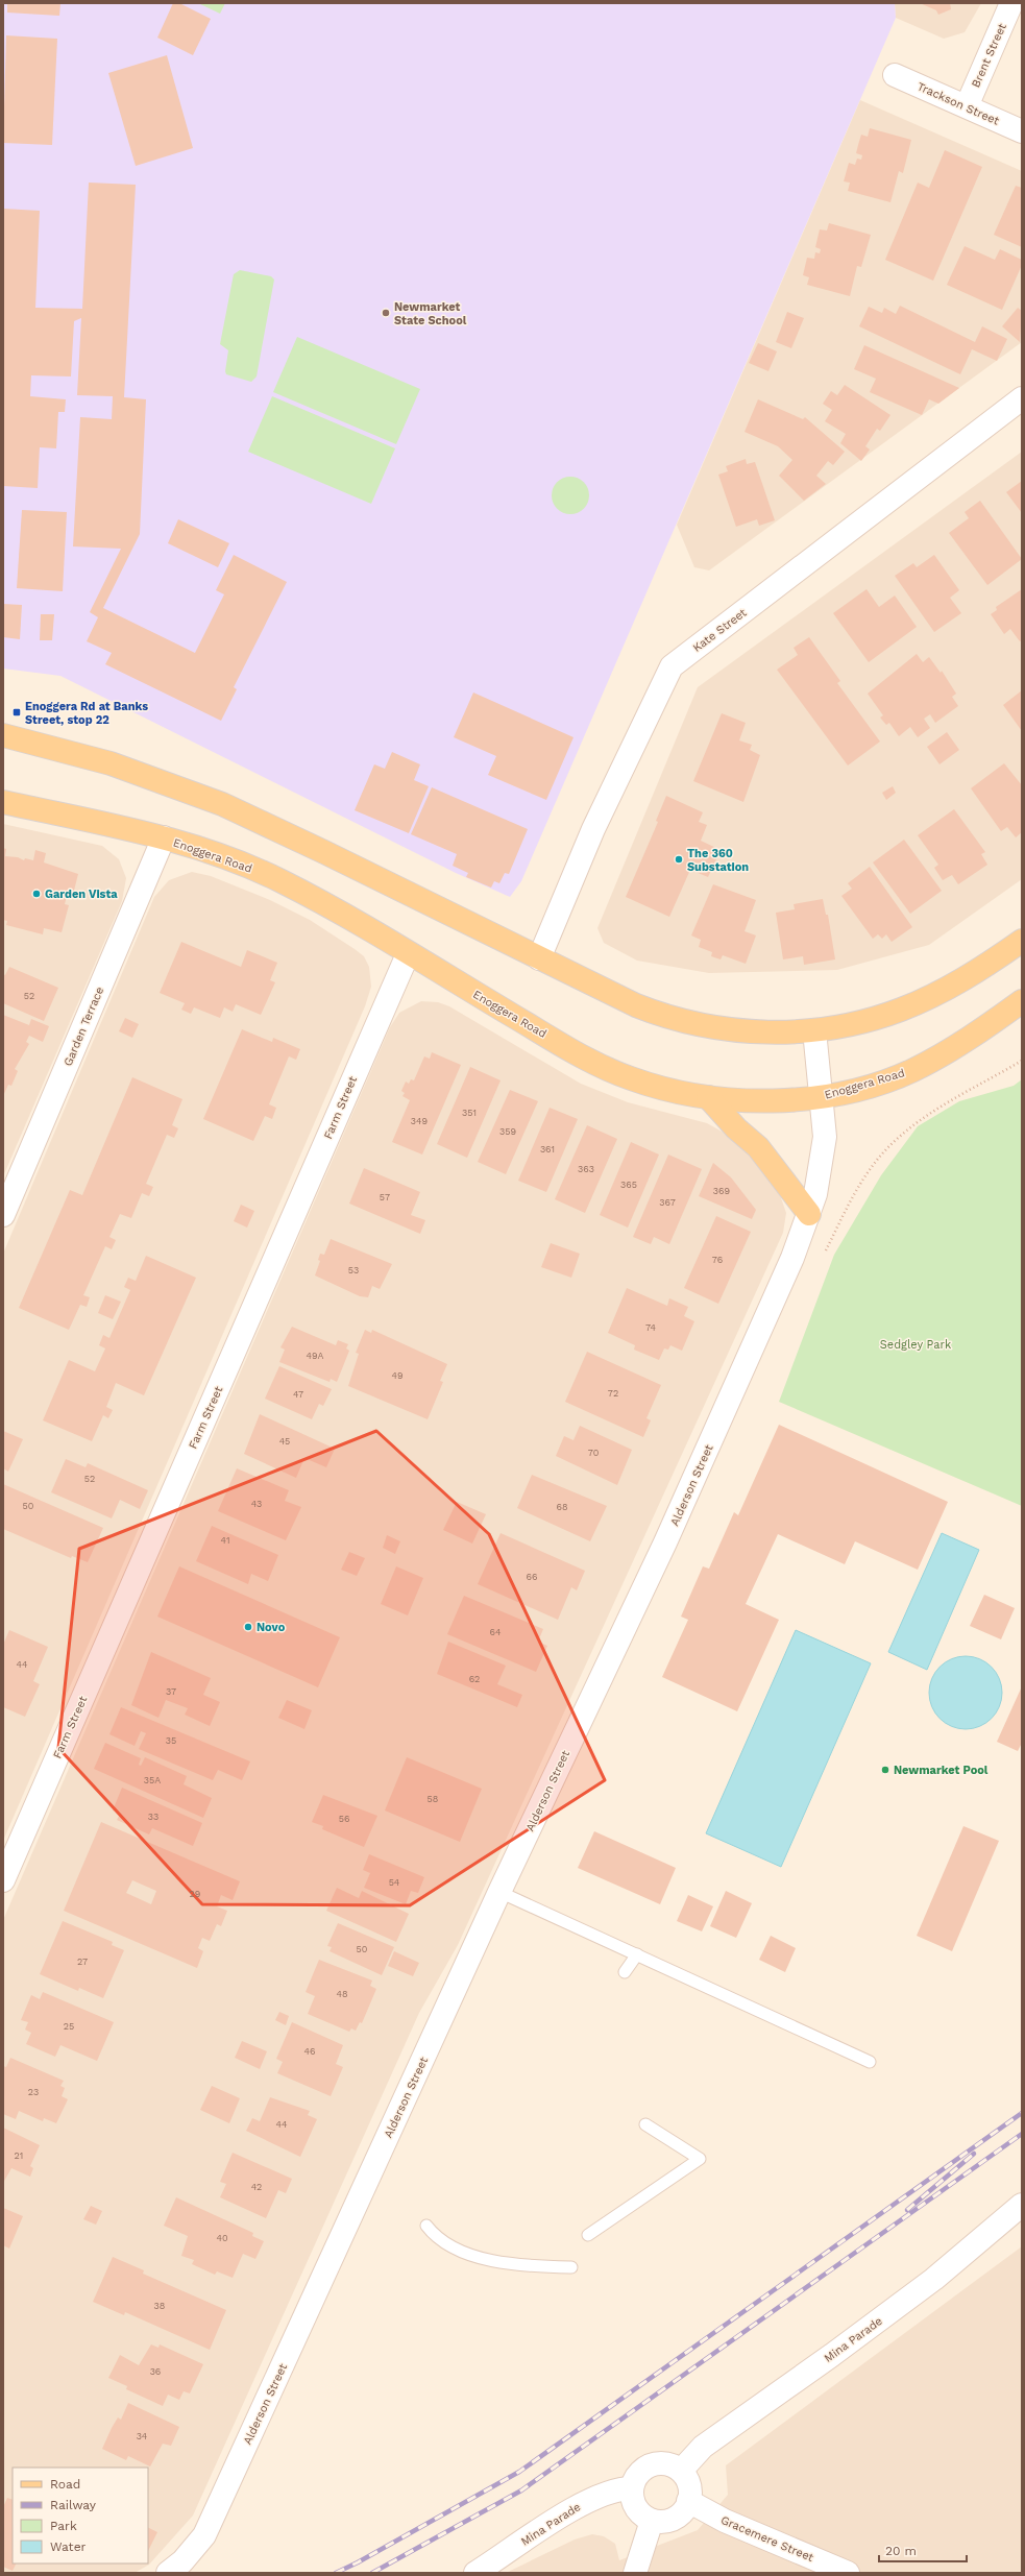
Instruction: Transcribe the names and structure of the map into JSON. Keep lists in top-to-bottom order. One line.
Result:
{"streets":{"main road":["Enoggera Road"],"street":["Brent Street","Trackson Street","Kate Street","Garden Terrace","Farm Street","Alderson Street","Mina Parade","Gracemere Street"]},"crossings":[["Brent Street","Trackson Street"],["Enoggera Road","Garden Terrace"],["Enoggera Road","Farm Street"],["Enoggera Road","Alderson Street"],["Mina Parade","Gracemere Street"]],"parks":["Sedgley Park"],"places":{"other":["Newmarket State School","The 360 Substation","Garden Vista","Novo","Newmarket Pool"],"transit":["Enoggera Rd at Banks Street, stop 22"]},"house_numbers":["52","351","349","359","361","363","365","369","57","367","76","53","74","49A","49","72","47","45","70","52","43","50","68","41","66","64","44","62","37","35","35A","58","33","56","54","29","50","27","48","25","46","23","44","21","42","40","38","36","34"],"legend":["Road","Railway","Park","Water"],"scale_bar":"20 m"}
